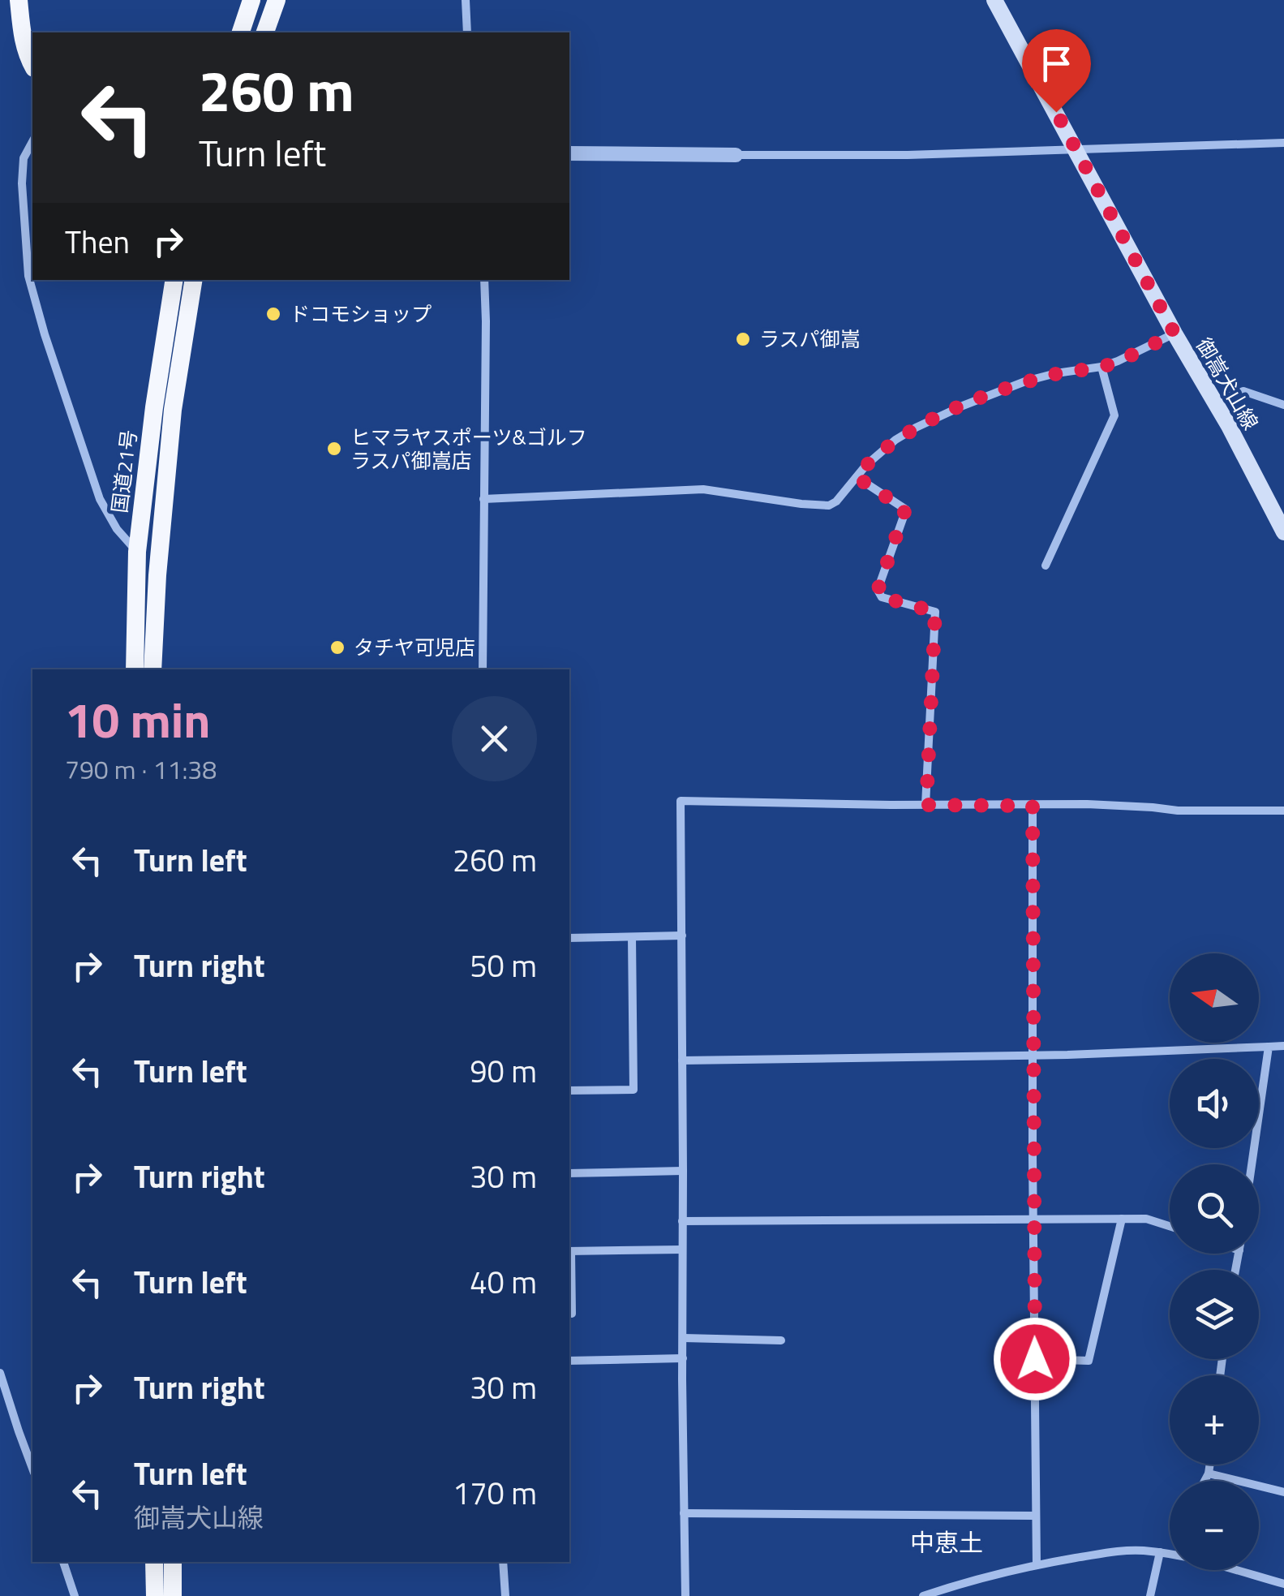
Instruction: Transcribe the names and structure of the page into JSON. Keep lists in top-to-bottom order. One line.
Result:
{"streets":{"highway":["国道21号"],"main road":["御嵩犬山線"]},"districts":["中恵土"],"places":["ドコモショップ","ラスパ御嵩","ヒマラヤスポーツ&ゴルフ ラスパ御嵩店","タチヤ可児店"],"north":"left","page":{"turn":["260 m","Turn left"],"then":"Then","heading":["10 min","790 m · 11:38"],"list":[{"name":"Turn left","value":"260 m"},{"name":"Turn right","value":"50 m"},{"name":"Turn left","value":"90 m"},{"name":"Turn right","value":"30 m"},{"name":"Turn left","value":"40 m"},{"name":"Turn right","value":"30 m"},{"name":"Turn left","note":"御嵩犬山線","value":"170 m"}],"map_buttons":["+","−"]}}
